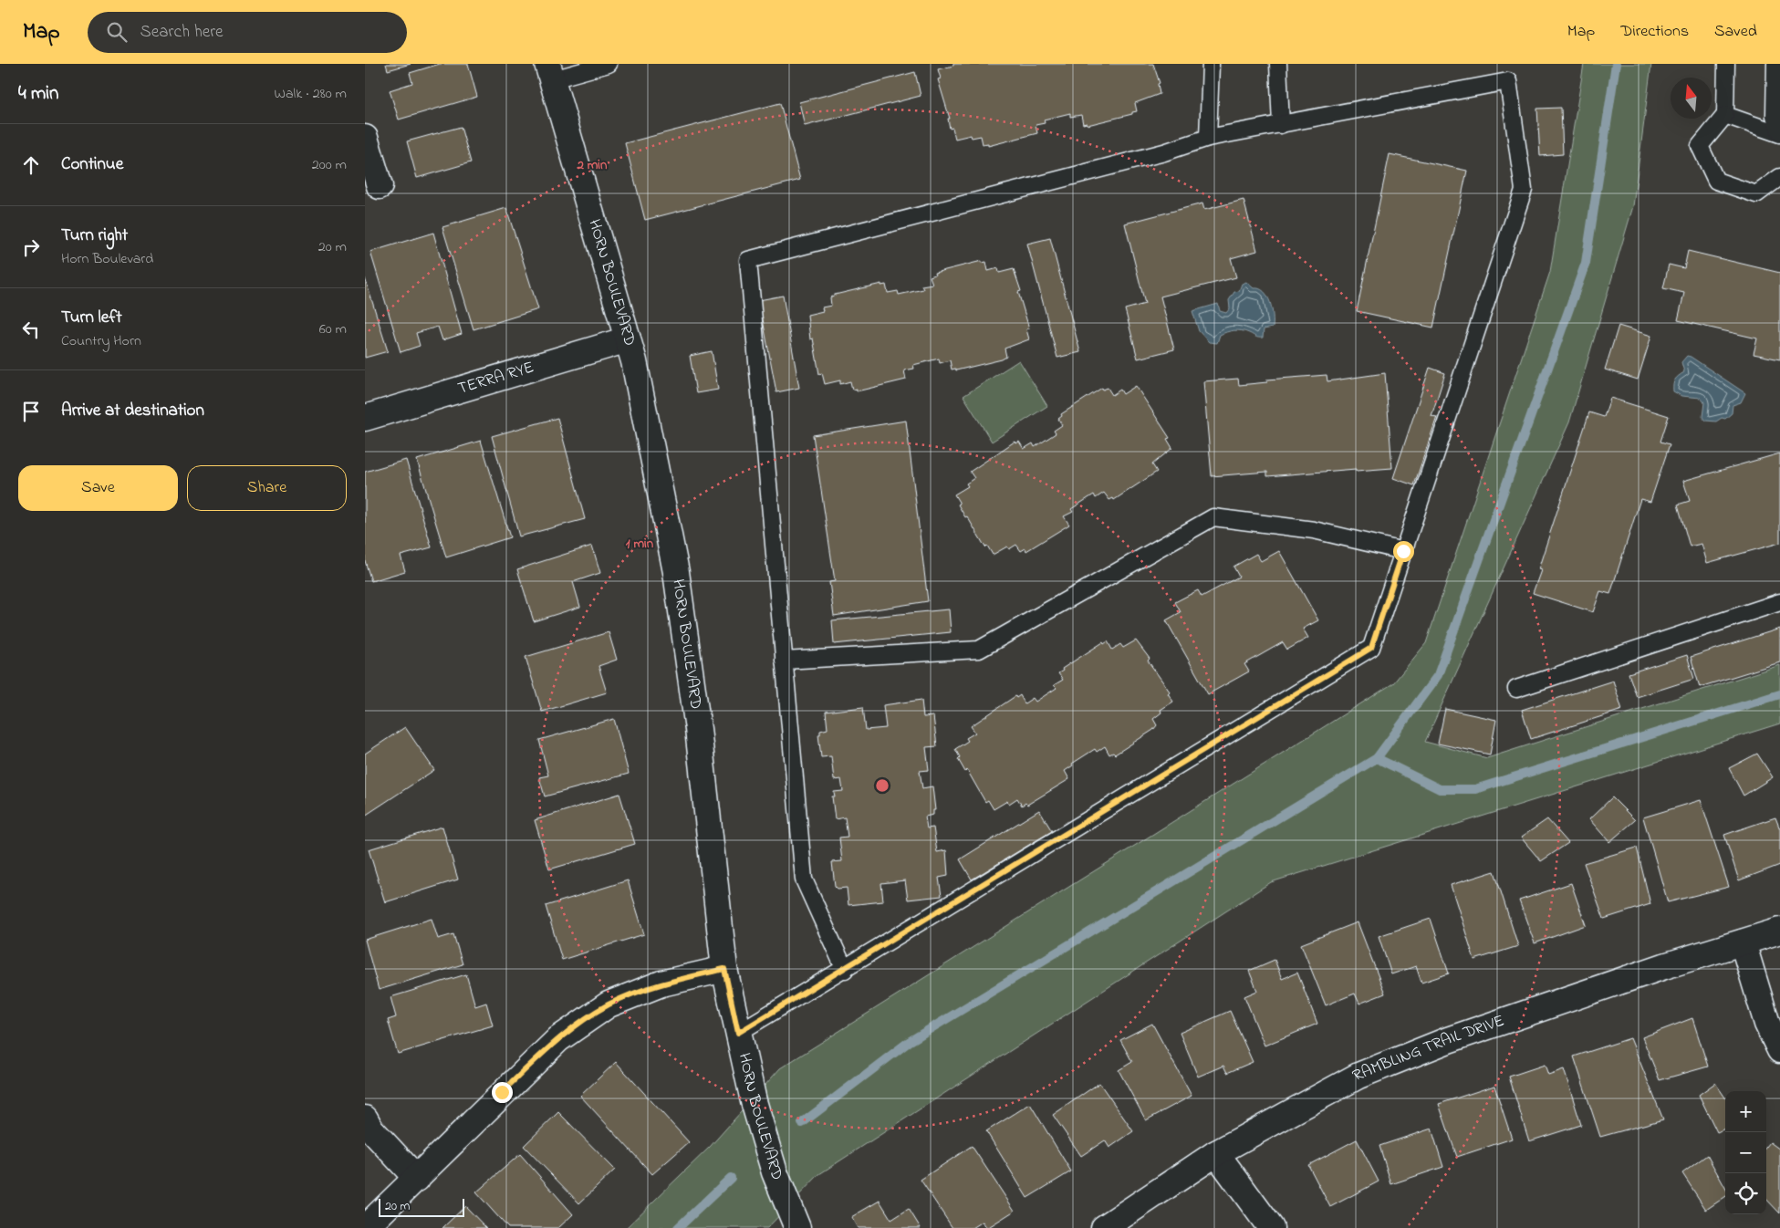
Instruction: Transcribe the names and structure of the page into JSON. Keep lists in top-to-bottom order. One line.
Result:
{"streets":{"street":["HORN BOULEVARD","TERRA RYE","RAMBLING TRAIL DRIVE"]},"crossings":[["HORN BOULEVARD","TERRA RYE"]],"scale_bar":"20 m","north":"top","page":{"header":"Map","search":"Search here","nav":["Map","Directions","Saved"],"heading":["4 min","Walk · 280 m"],"list":[["Continue","200 m"],["Turn right","Horn Boulevard","20 m"],["Turn left","Country Horn","60 m"],"Arrive at destination"],"buttons":["Save","Share"],"map_buttons":["+","−"],"scale":"20 m"},"rings":["2 min","1 min"]}
